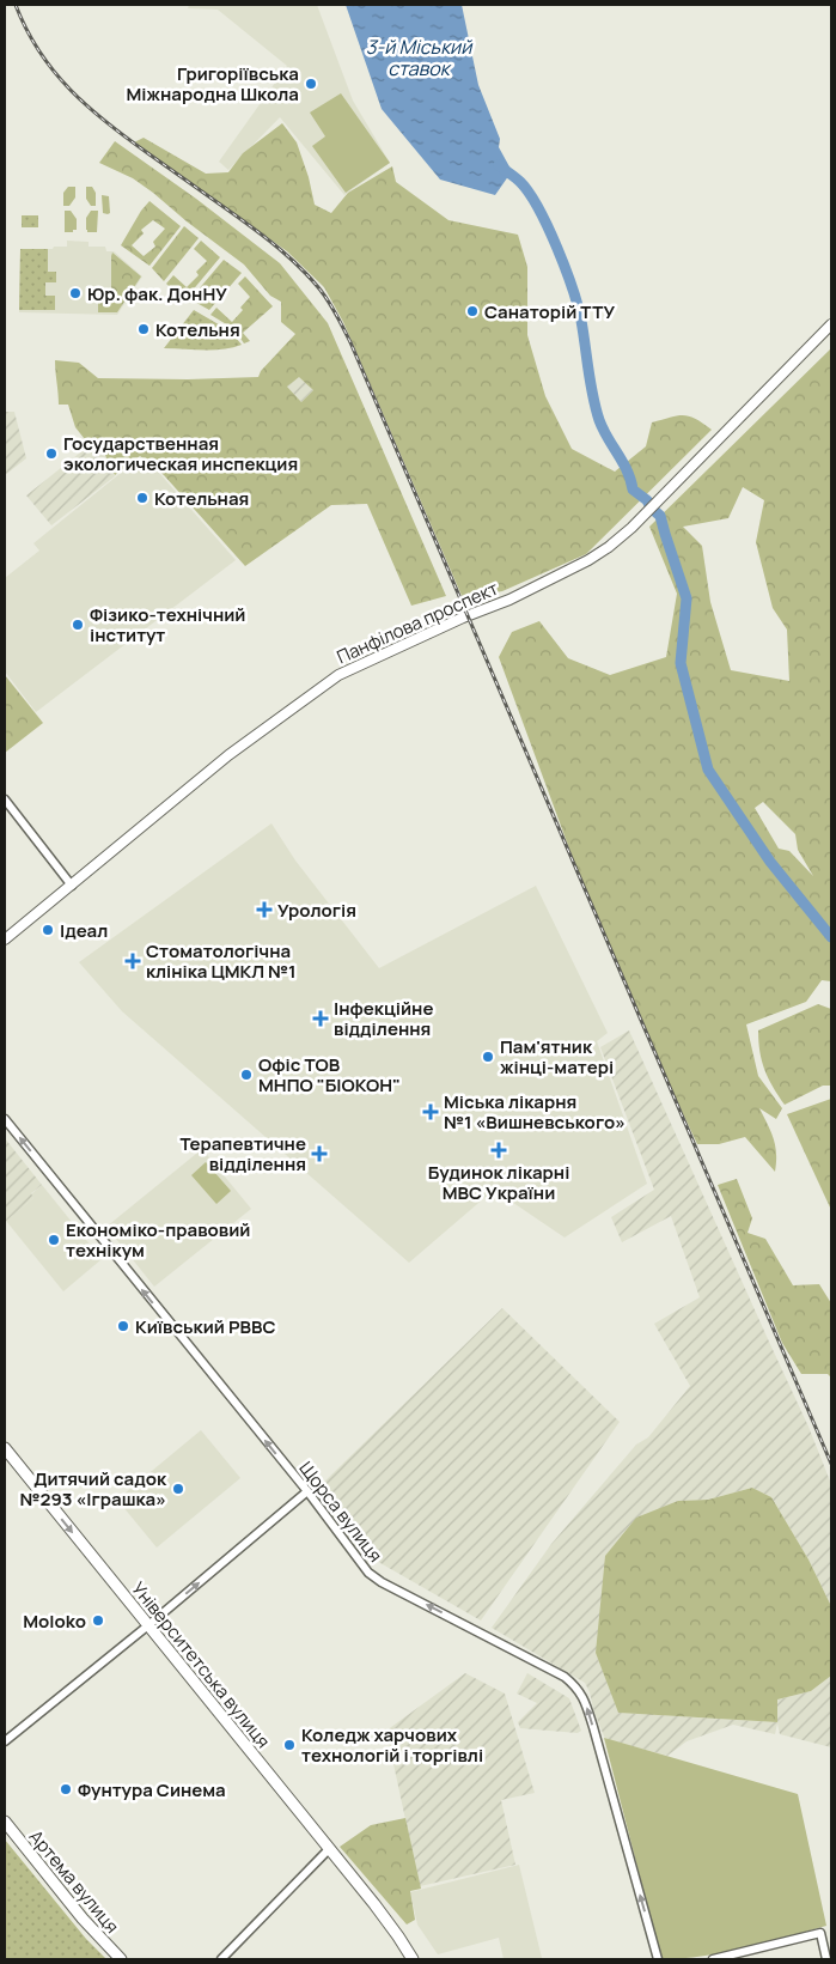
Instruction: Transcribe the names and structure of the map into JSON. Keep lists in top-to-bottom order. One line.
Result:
{"streets":{"main road":["Панфілова проспект","Університетська вулиця","Артема вулиця"],"street":["Щорса вулиця"]},"one_way":["Щорса вулиця"],"water":["3-й Міський ставок"],"places":{"other":["Григоріївська Міжнародна Школа","Юр. фак. ДонНУ","Санаторій ТТУ","Котельня","Государственная экологическая инспекция","Котельная","Фізико-технічний інститут","Ідеал","Пам'ятник жінці-матері","Офіс ТОВ МНПО \"БІОКОН\"","Економіко-правовий технікум","Київський РВВС","Дитячий садок №293 «Іграшка»","Moloko","Коледж харчових технологій і торгівлі","Фунтура Синема"],"health":["Урологія","Стоматологічна клініка ЦМКЛ №1","Інфекційне відділення","Міська лікарня №1 «Вишневського»","Будинок лікарні МВС України","Терапевтичне відділення"]}}
